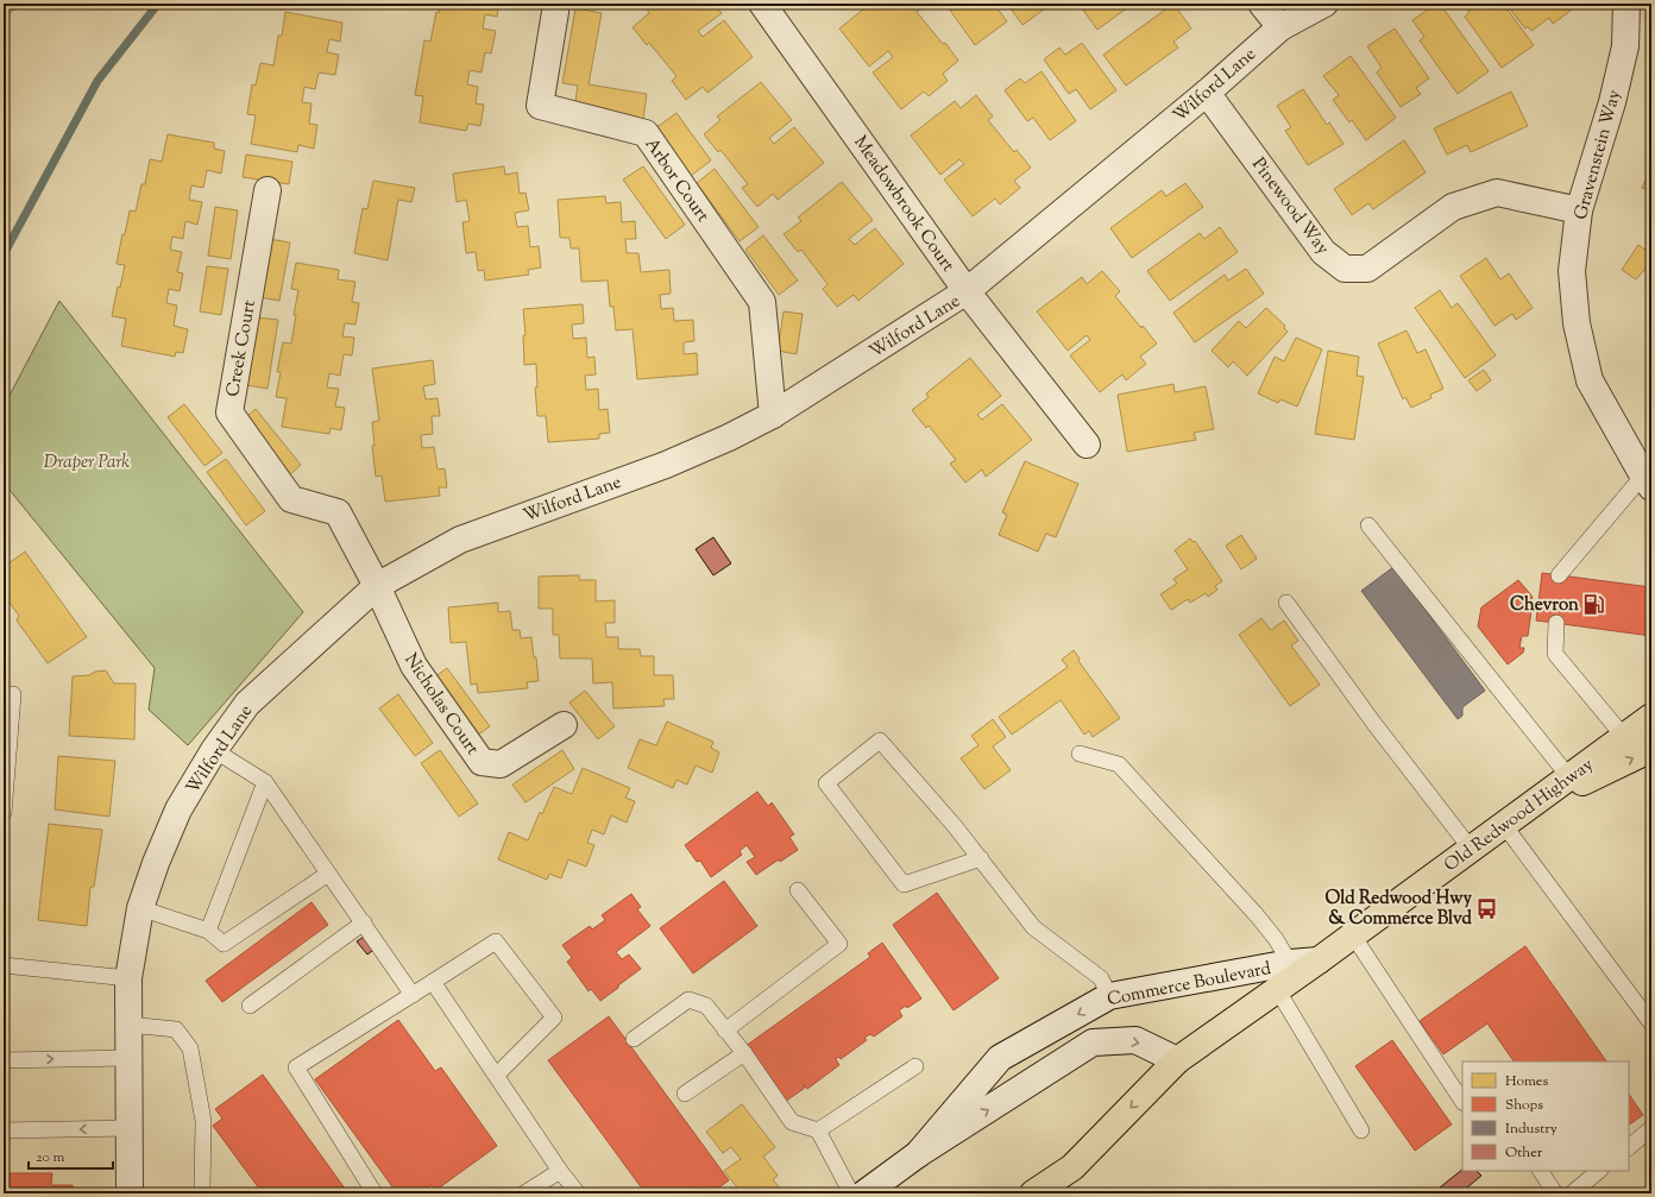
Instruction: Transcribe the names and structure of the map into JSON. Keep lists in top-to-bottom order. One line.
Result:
{"streets":{"main road":["Old Redwood Highway"],"street":["Wilford Lane","Gravenstein Way","Arbor Court","Meadowbrook Court","Pinewood Way","Creek Court","Nicholas Court","Commerce Boulevard"]},"crossings":[["Wilford Lane","Arbor Court"],["Wilford Lane","Meadowbrook Court"],["Wilford Lane","Pinewood Way"],["Wilford Lane","Creek Court"],["Wilford Lane","Nicholas Court"],["Gravenstein Way","Pinewood Way"],["Creek Court","Nicholas Court"],["Old Redwood Highway","Commerce Boulevard"]],"parks":["Draper Park"],"places":{"fuel station":["Chevron"],"bus stop":["Old Redwood Hwy & Commerce Blvd"]},"legend":["Homes","Shops","Industry","Other"],"scale_bar":"20 m"}
